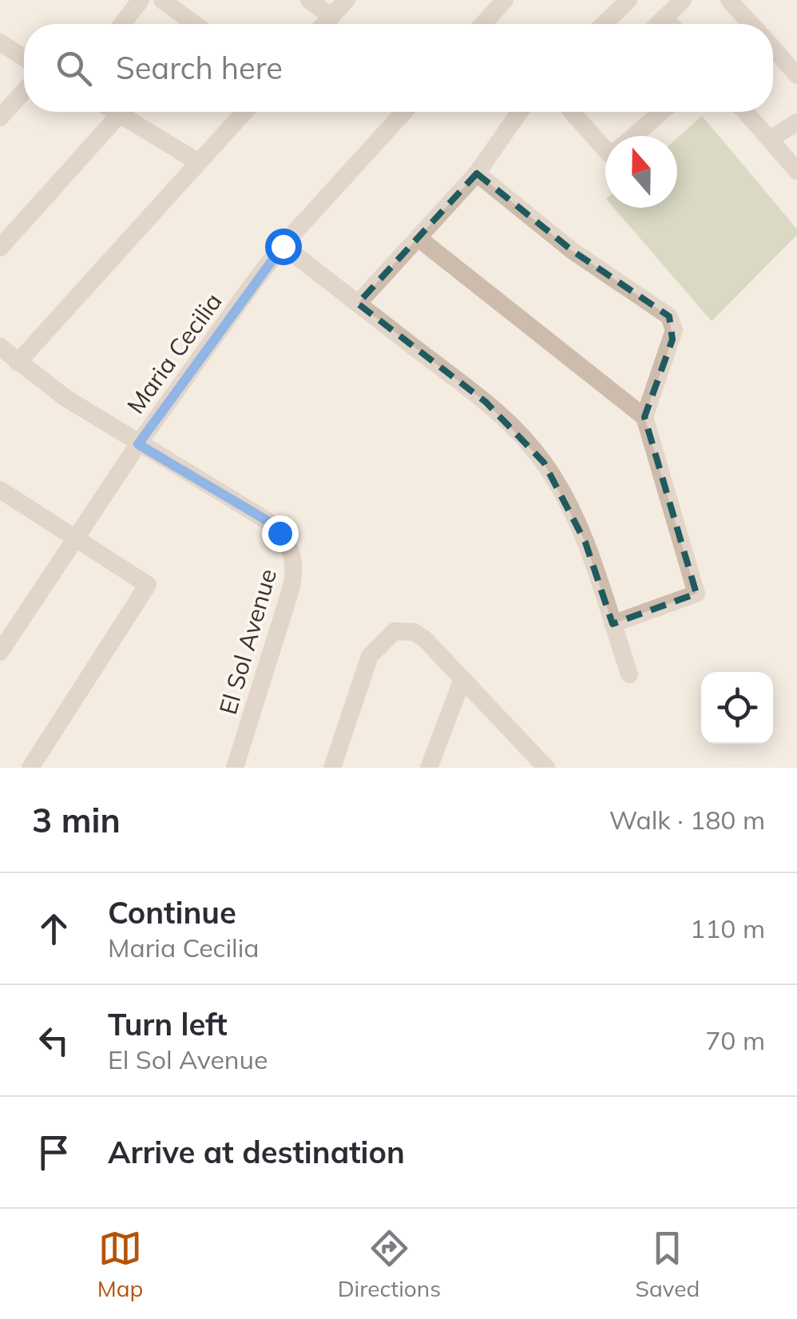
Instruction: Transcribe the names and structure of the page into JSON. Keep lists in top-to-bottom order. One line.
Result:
{"streets":{"street":["Maria Cecilia","El Sol Avenue"]},"crossings":[["Maria Cecilia","El Sol Avenue"]],"north":"top","page":{"search":"Search here","heading":["3 min","Walk · 180 m"],"list":[["Continue","Maria Cecilia","110 m"],["Turn left","El Sol Avenue","70 m"],"Arrive at destination"],"nav":["Map","Directions","Saved"]}}
